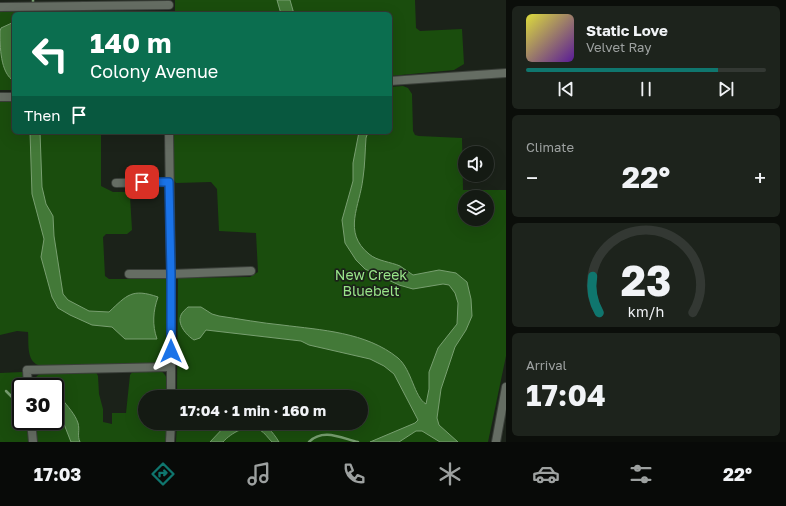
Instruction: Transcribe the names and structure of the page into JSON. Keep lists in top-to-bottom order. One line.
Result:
{"parks":["New Creek Bluebelt"],"page":{"turn":["140 m","Colony Avenue"],"song":["Static Love","Velvet Ray"],"then":"Then","tile":["Climate",["Arrival","17:04"]],"heat":["−","22°","+"],"limit":"30","trip":"17:04 · 1 min · 160 m","tabs":["17:03","22°"],"gauge":["23","km/h"]}}
